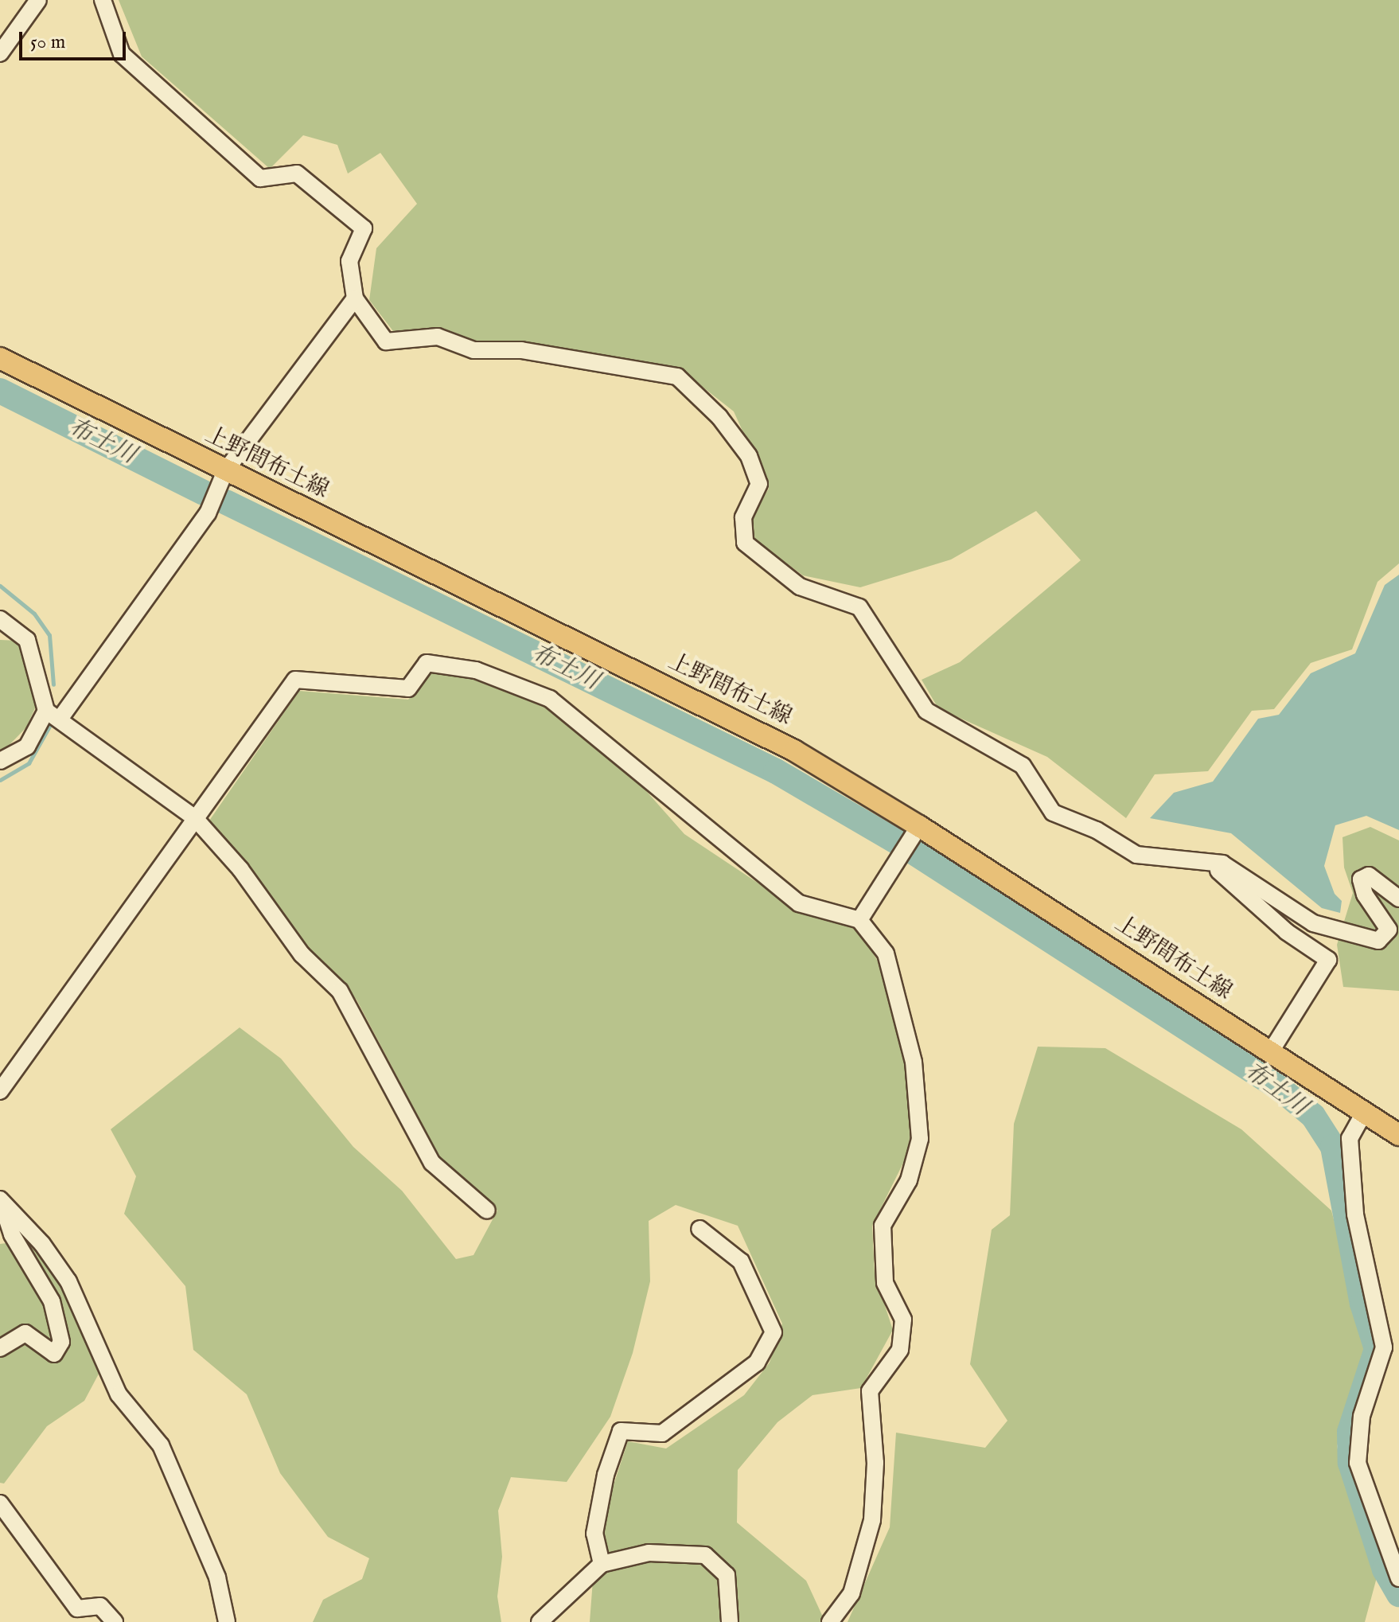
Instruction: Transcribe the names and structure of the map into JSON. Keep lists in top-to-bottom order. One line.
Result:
{"streets":{"main road":["上野間布土線"]},"water":["布土川"],"scale_bar":"50 m"}
